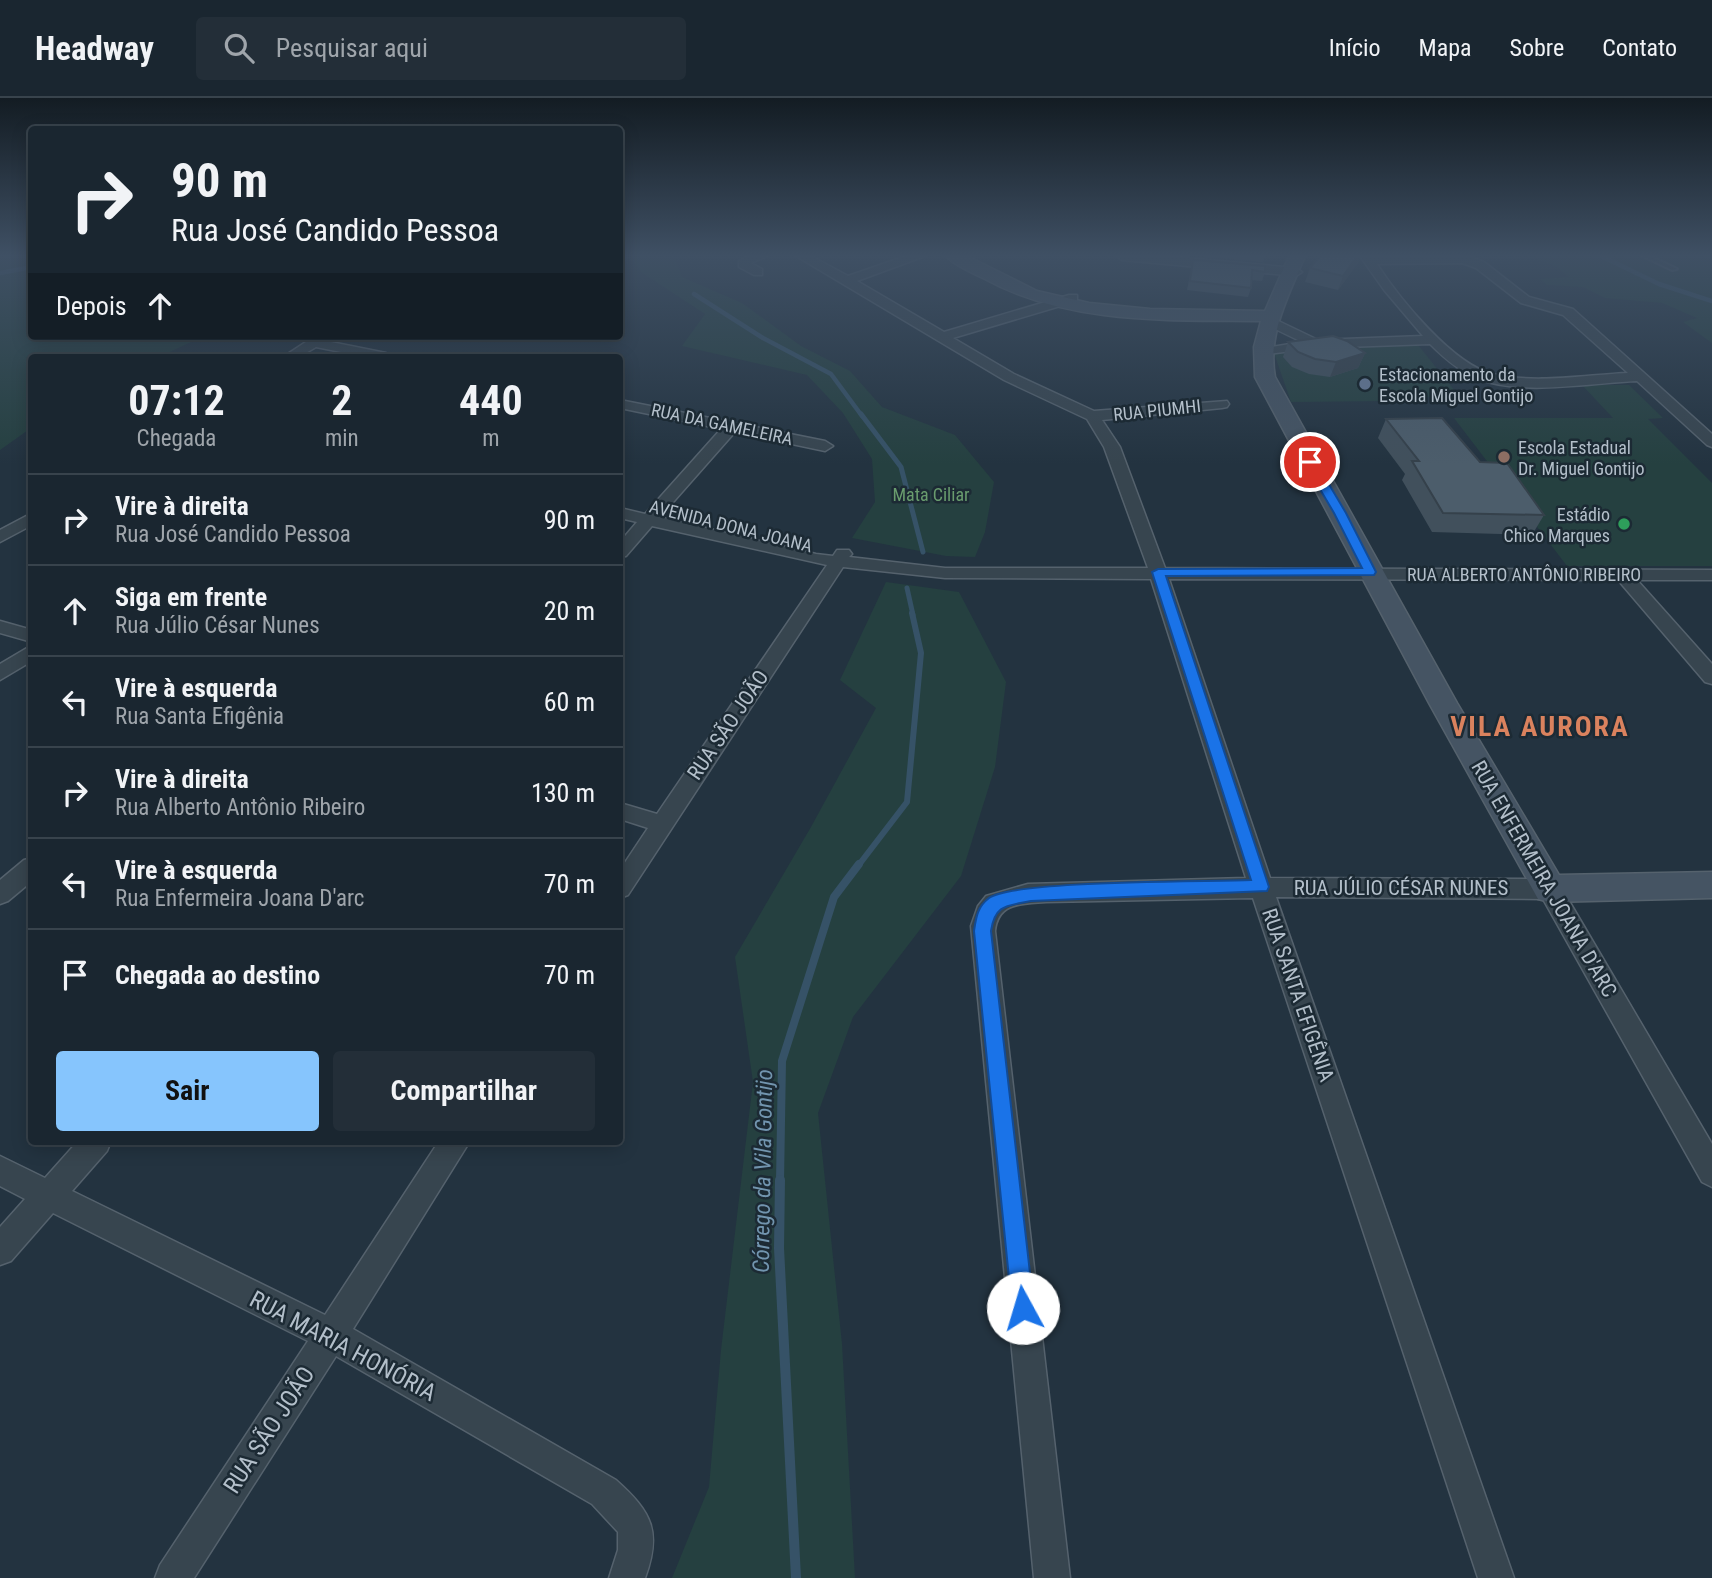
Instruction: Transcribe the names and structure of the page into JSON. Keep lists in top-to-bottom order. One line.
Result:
{"streets":{"main road":["RUA ENFERMEIRA JOANA D'ARC","RUA JÚLIO CÉSAR NUNES"],"street":["RUA PIUMHI","RUA DA GAMELEIRA","AVENIDA DONA JOANA","RUA ALBERTO ANTÔNIO RIBEIRO","RUA SÃO JOÃO","RUA SANTA EFIGÊNIA","RUA MARIA HONÓRIA"]},"crossings":[["RUA PIUMHI","RUA SANTA EFIGÊNIA"],["AVENIDA DONA JOANA","RUA ALBERTO ANTÔNIO RIBEIRO"],["AVENIDA DONA JOANA","RUA SÃO JOÃO"],["RUA ALBERTO ANTÔNIO RIBEIRO","RUA SÃO JOÃO"],["RUA ALBERTO ANTÔNIO RIBEIRO","RUA ENFERMEIRA JOANA D'ARC"],["RUA ALBERTO ANTÔNIO RIBEIRO","RUA SANTA EFIGÊNIA"],["RUA SÃO JOÃO","RUA MARIA HONÓRIA"],["RUA ENFERMEIRA JOANA D'ARC","RUA JÚLIO CÉSAR NUNES"],["RUA JÚLIO CÉSAR NUNES","RUA SANTA EFIGÊNIA"]],"districts":["VILA AURORA"],"water":["Córrego da Vila Gontijo"],"parks":["Mata Ciliar"],"places":["Estacionamento da Escola Miguel Gontijo","Escola Estadual Dr. Miguel Gontijo","Estádio Chico Marques"],"page":{"header":"Headway","search":"Pesquisar aqui","nav":["Início","Mapa","Sobre","Contato"],"turn":["90 m","Rua José Candido Pessoa"],"then":"Depois","eta":["07:12","Chegada","2","min","440","m"],"list":[{"name":"Vire à direita","note":"Rua José Candido Pessoa","value":"90 m"},{"name":"Siga em frente","note":"Rua Júlio César Nunes","value":"20 m"},{"name":"Vire à esquerda","note":"Rua Santa Efigênia","value":"60 m"},{"name":"Vire à direita","note":"Rua Alberto Antônio Ribeiro","value":"130 m"},{"name":"Vire à esquerda","note":"Rua Enfermeira Joana D'arc","value":"70 m"},{"name":"Chegada ao destino","value":"70 m"}],"buttons":["Sair","Compartilhar"]}}
